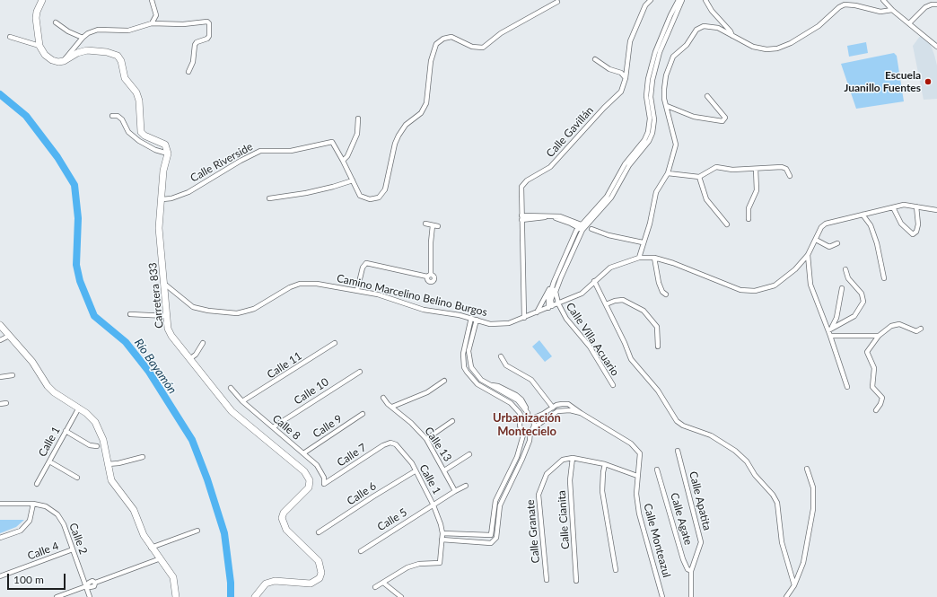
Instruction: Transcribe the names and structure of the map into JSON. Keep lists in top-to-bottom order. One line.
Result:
{"streets":{"street":["Calle Gavillán","Calle Riverside","Carretera 833","Camino Marcelino Belino Burgos","Calle Villa Acuario","Calle 11","Calle 10","Calle 9","Calle 8","Calle 1","Calle 13","Calle 7","Calle 6","Calle Apatita","Calle Agate","Calle 5","Calle Cianita","Calle Granate","Calle 2","Calle Monteazul","Calle 4"]},"crossings":[["Calle Gavillán","Camino Marcelino Belino Burgos"],["Calle Riverside","Carretera 833"],["Carretera 833","Camino Marcelino Belino Burgos"],["Camino Marcelino Belino Burgos","Calle Villa Acuario"],["Calle 11","Calle 8"],["Calle 10","Calle 8"],["Calle 9","Calle 8"],["Calle 8","Calle 7"],["Calle 1","Calle 7"],["Calle 1","Calle 6"],["Calle 1","Calle 5"],["Calle 13","Calle 5"],["Calle Apatita","Calle Agate"],["Calle Cianita","Calle Granate"],["Calle 2","Calle 4"]],"districts":["Urbanización Montecielo"],"water":["Río Bayamón"],"places":["Escuela Juanillo Fuentes"],"scale_bar":"100 m"}
